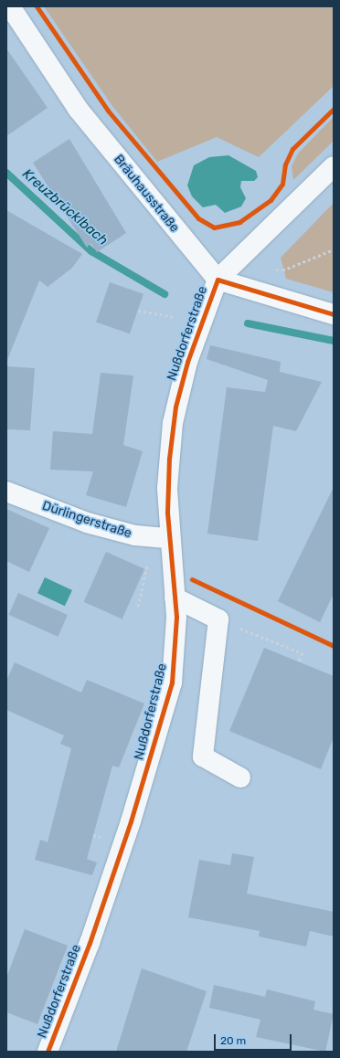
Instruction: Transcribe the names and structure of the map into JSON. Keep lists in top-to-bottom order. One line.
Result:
{"streets":{"street":["Bräuhausstraße","Nußdorferstraße","Dürlingerstraße"]},"crossings":[["Bräuhausstraße","Nußdorferstraße"],["Nußdorferstraße","Dürlingerstraße"]],"water":["Kreuzbrücklbach"],"scale_bar":"20 m"}
